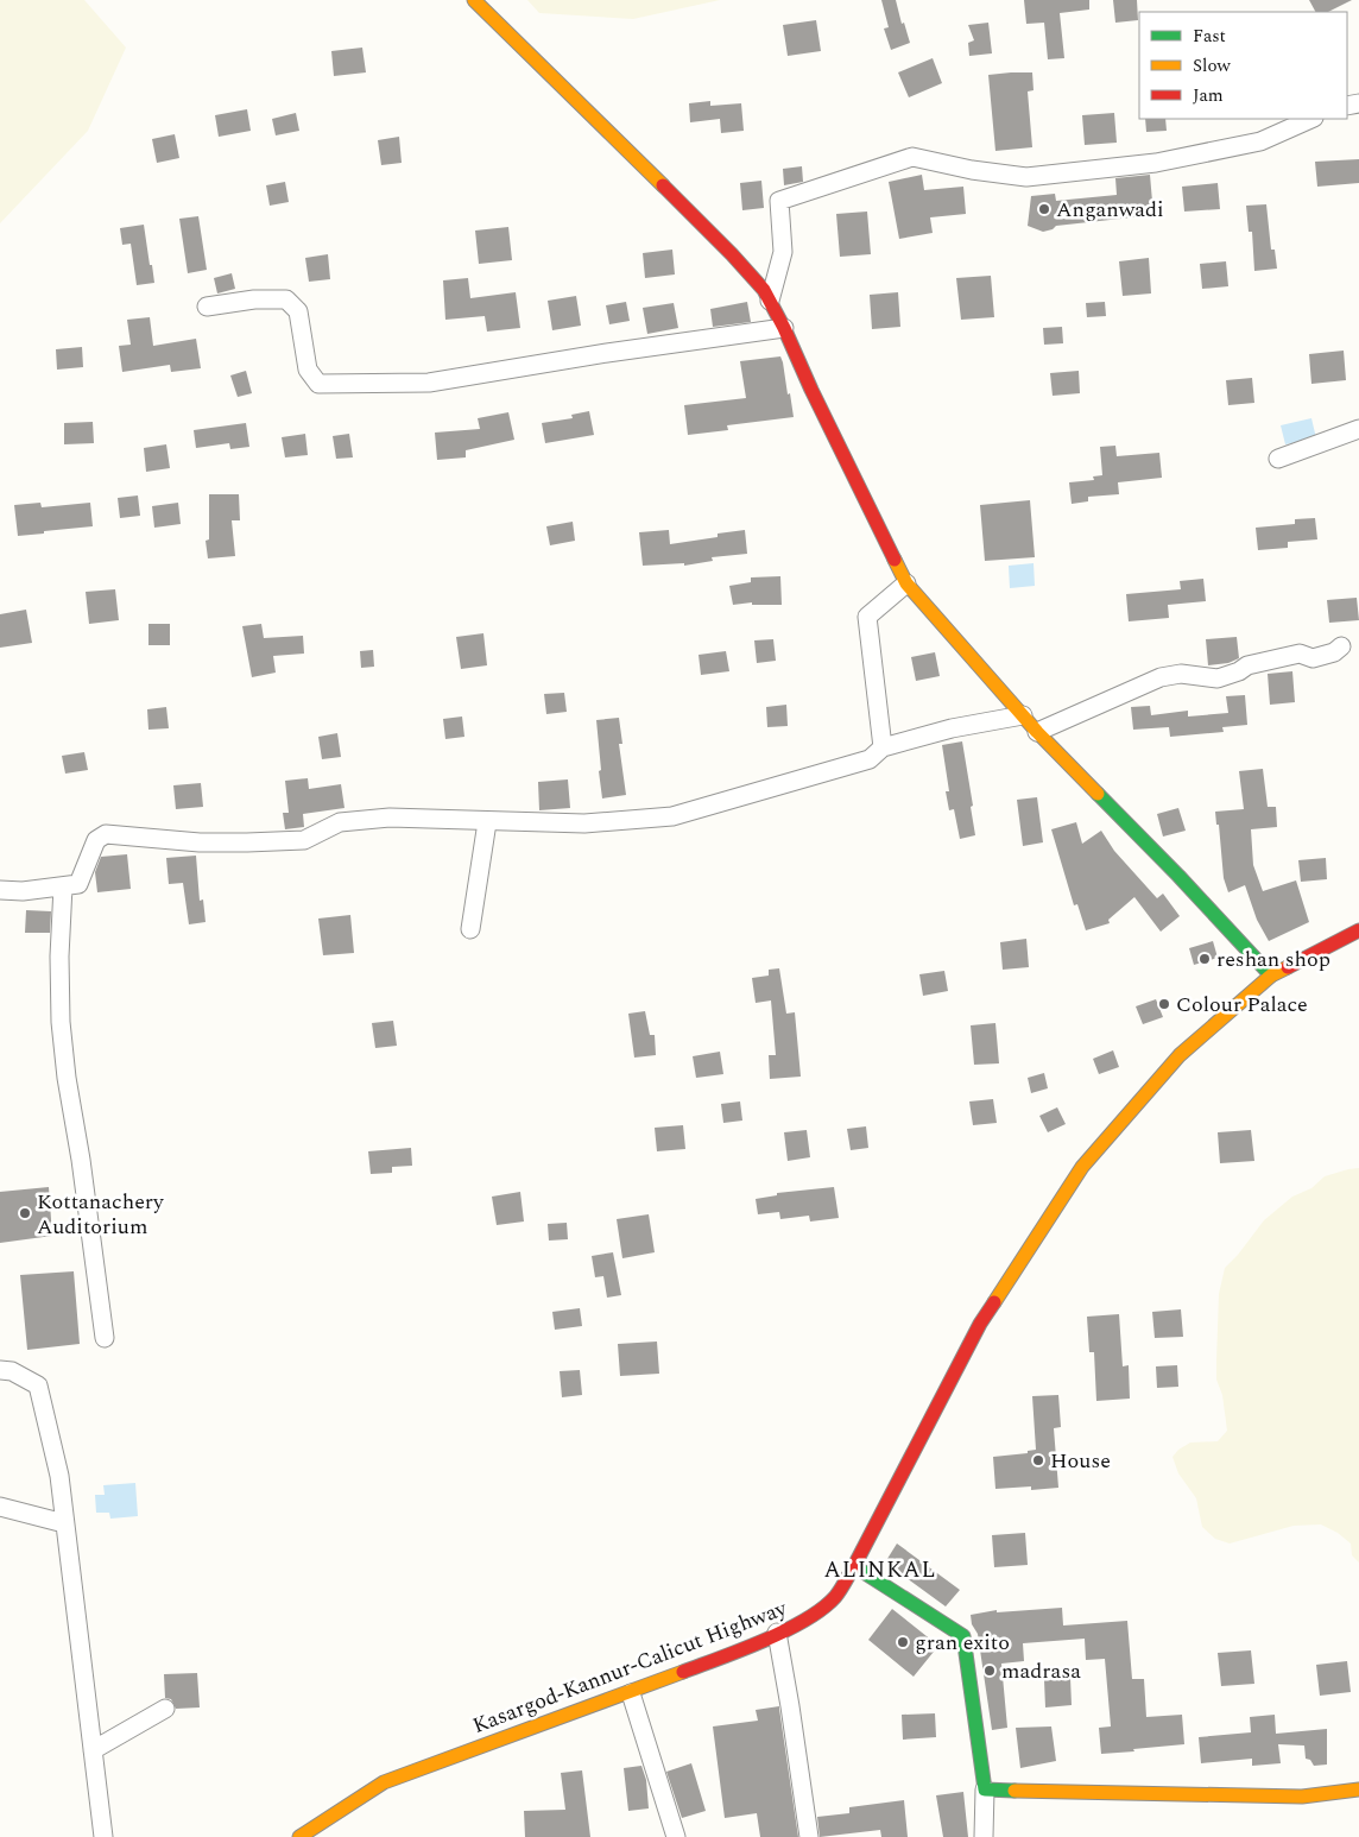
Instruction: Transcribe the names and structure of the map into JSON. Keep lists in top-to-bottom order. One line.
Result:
{"streets":{"main road":["Kasargod-Kannur-Calicut Highway"]},"districts":["ALINKAL"],"places":["Anganwadi","reshan shop","Colour Palace","Kottanachery Auditorium","House","gran exito","madrasa"],"legend":["Fast","Slow","Jam"]}
